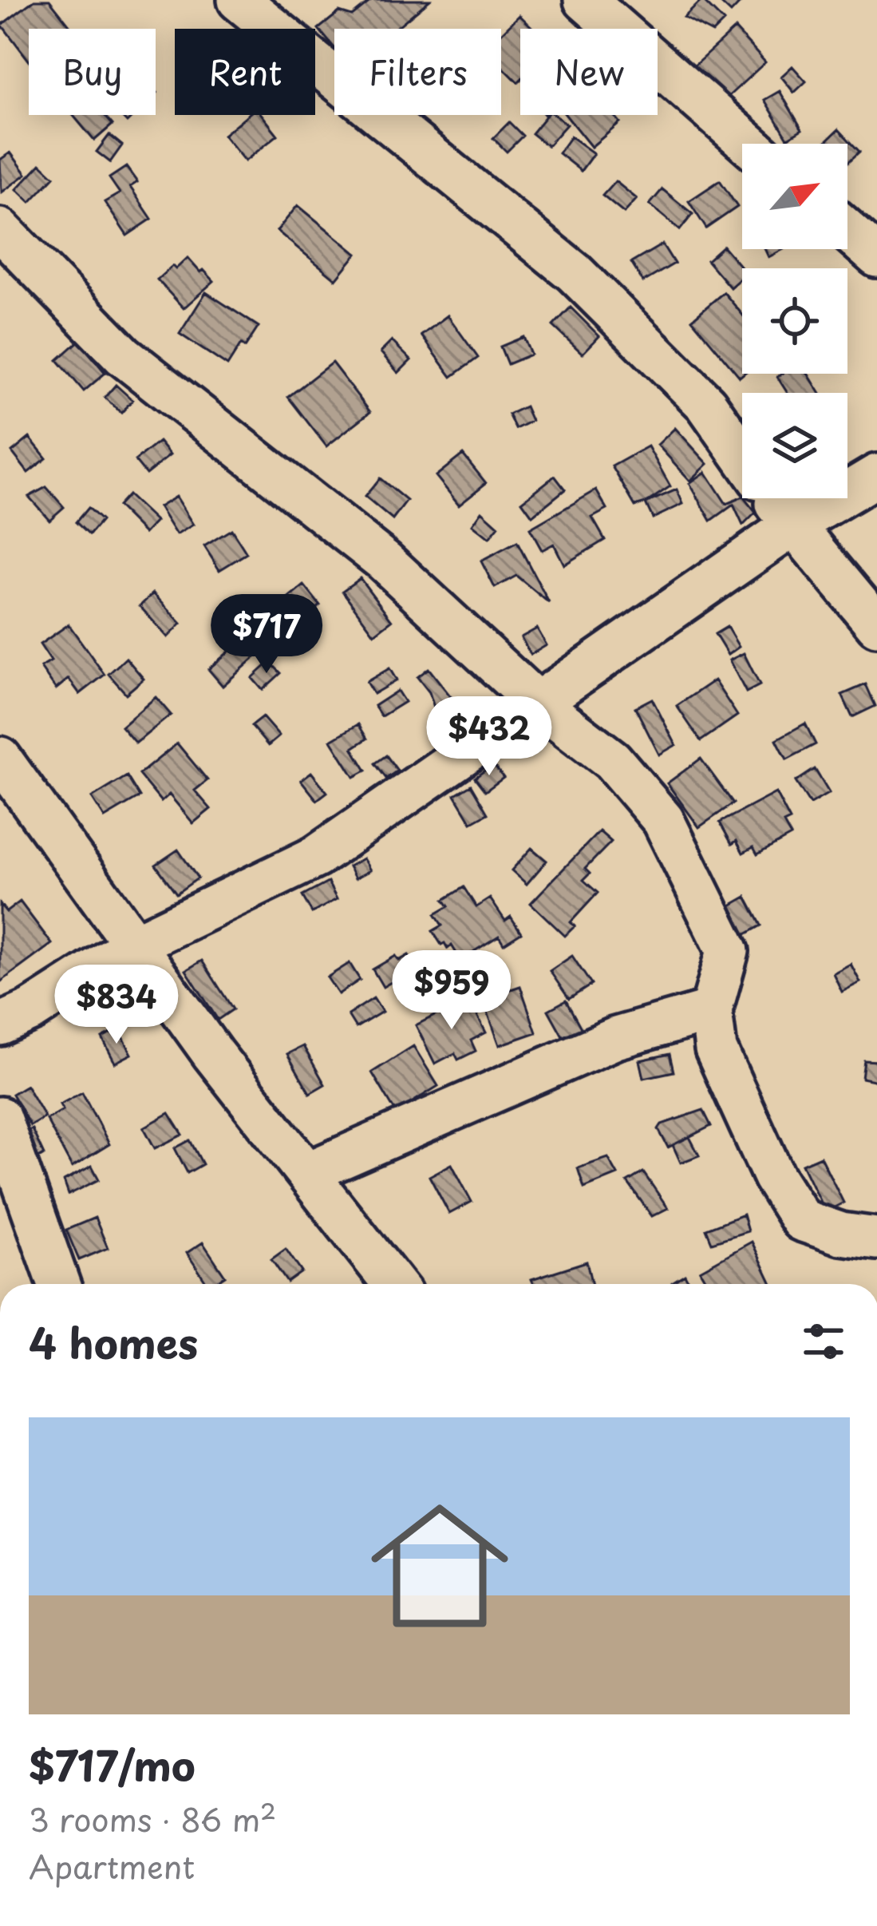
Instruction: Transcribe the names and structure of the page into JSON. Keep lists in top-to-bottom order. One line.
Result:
{"north":"top right","page":{"chip":["Buy","Rent","Filters","New"],"price":["$717","$432","$959","$834"],"heading":"4 homes","list":[{"name":"$717/mo","note":"3 rooms · 86 m² · Apartment"}]}}
